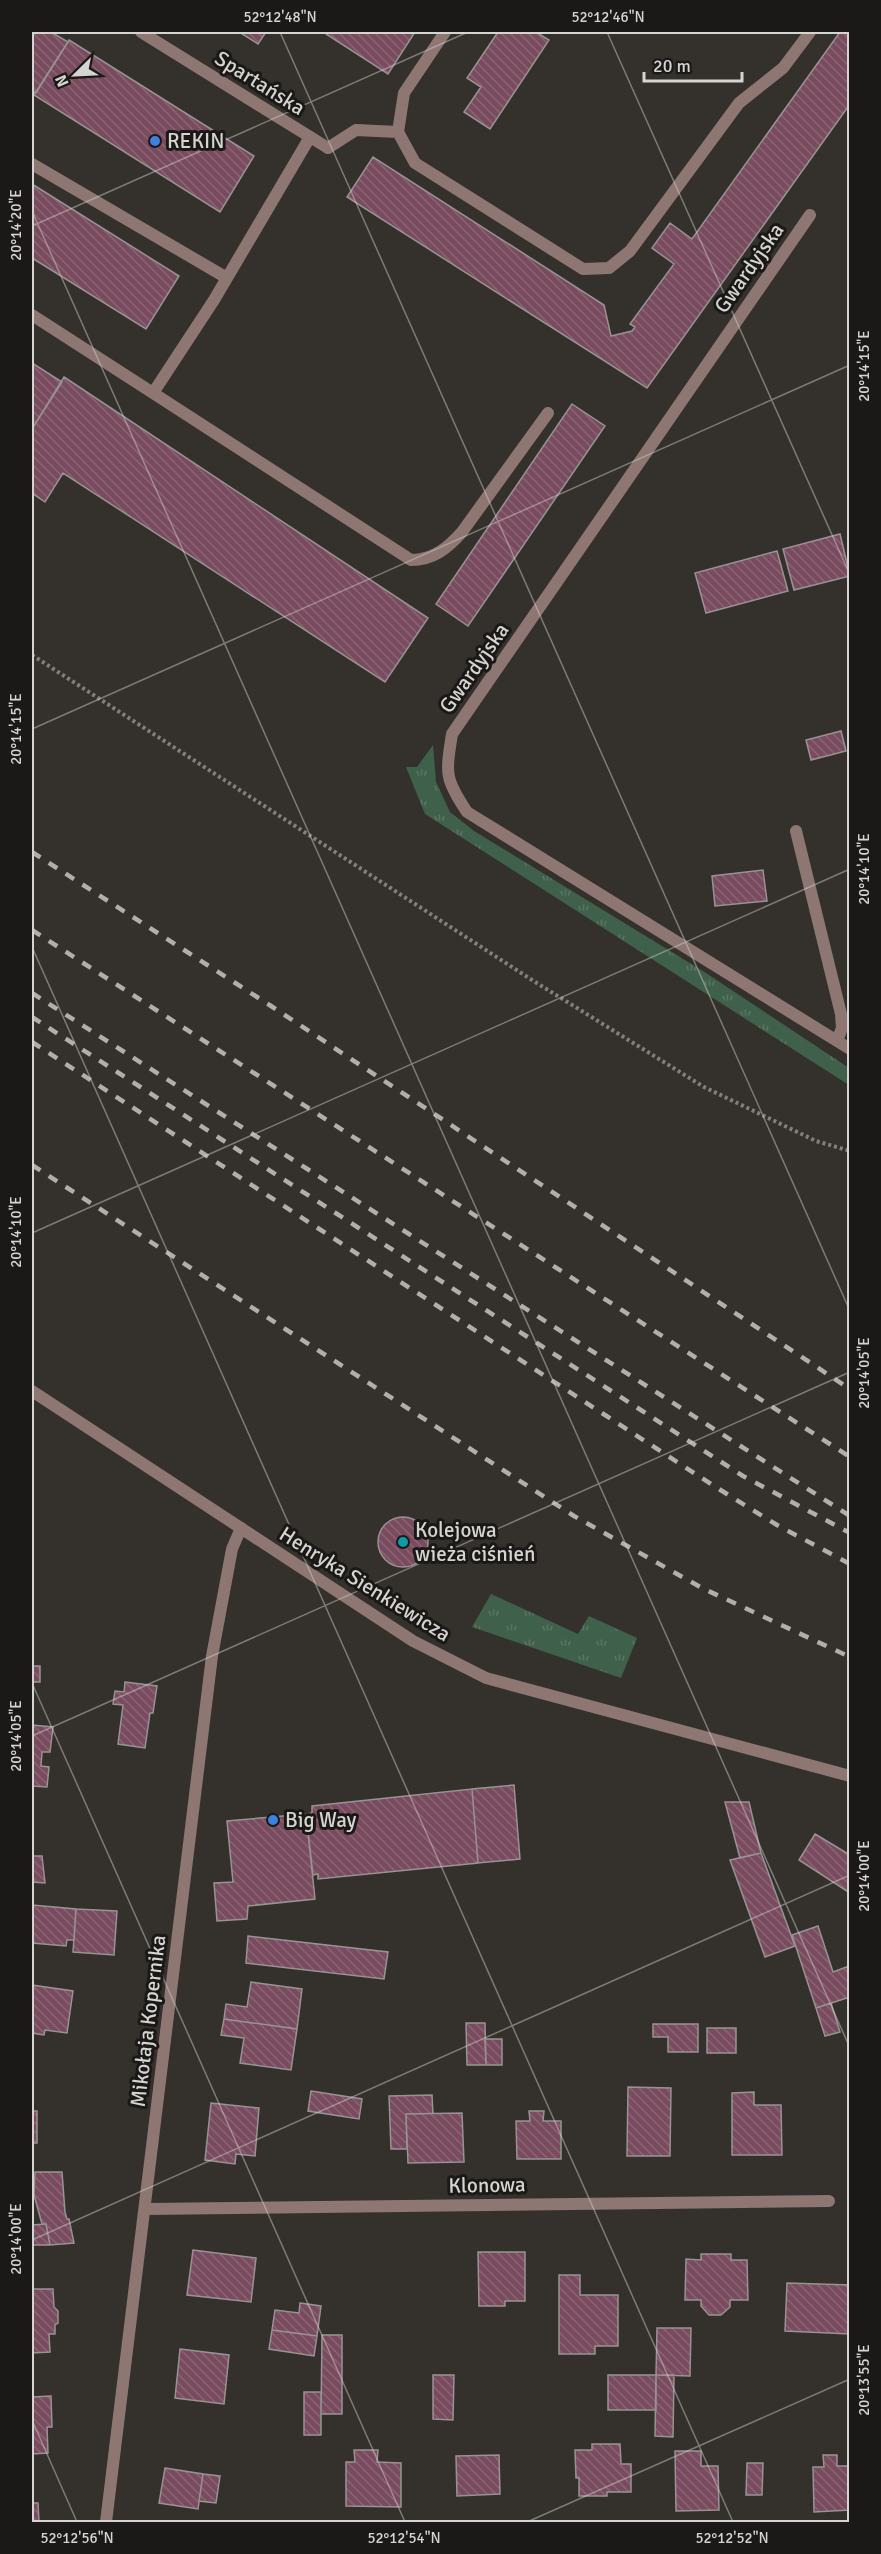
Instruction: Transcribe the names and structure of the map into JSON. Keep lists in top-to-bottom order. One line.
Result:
{"streets":{"street":["Spartańska","Gwardyjska","Henryka Sienkiewicza","Mikołaja Kopernika","Klonowa"]},"crossings":[["Henryka Sienkiewicza","Mikołaja Kopernika"],["Mikołaja Kopernika","Klonowa"]],"places":["REKIN","Kolejowa wieża ciśnień","Big Way"],"scale_bar":"20 m","north":"bottom left","coordinates":["52°12'48\"N","52°12'46\"N","20°14'20\"E","20°14'15\"E","20°14'10\"E","20°14'05\"E","20°14'00\"E","20°13'55\"E","52°12'56\"N","52°12'54\"N","52°12'52\"N"]}
